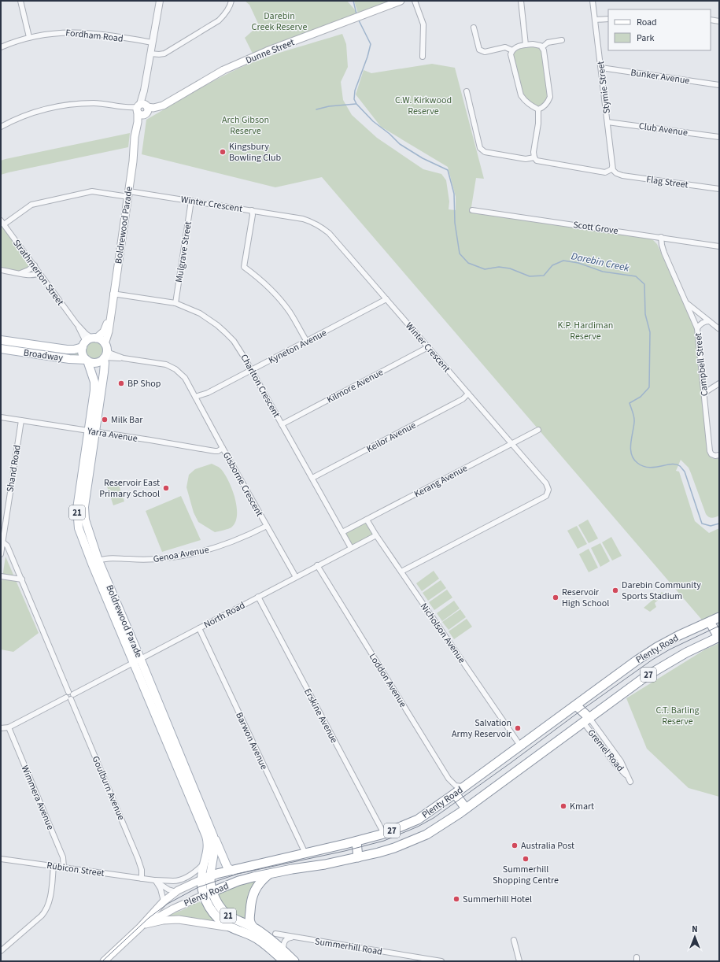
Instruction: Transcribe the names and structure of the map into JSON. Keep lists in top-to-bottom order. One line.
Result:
{"streets":{"highway":["21","Plenty Road","27"],"main road":["Dunne Street","Boldrewood Parade","Broadway"],"street":["Fordham Road","Bunker Avenue","Stymie Street","Club Avenue","Flag Street","Winter Crescent","Scott Grove","Mulgrave Street","Strathmerton Street","Kyneton Avenue","Campbell Street","Charlton Crescent","Kilmore Avenue","Yarra Avenue","Keilor Avenue","Shand Road","Kerang Avenue","Gisborne Crescent","Genoa Avenue","North Road","Nicholson Avenue","Loddon Avenue","Erskine Avenue","Barwon Avenue","Gremel Road","Goulburn Avenue","Wimmera Avenue","Rubicon Street","Summerhill Road"]},"crossings":[["Fordham Road","Boldrewood Parade"],["Dunne Street","Boldrewood Parade"],["Bunker Avenue","Stymie Street"],["Stymie Street","Club Avenue"],["Stymie Street","Flag Street"],["Winter Crescent","Boldrewood Parade"],["Winter Crescent","Mulgrave Street"],["Winter Crescent","Strathmerton Street"],["Winter Crescent","Kyneton Avenue"],["Winter Crescent","Kilmore Avenue"],["Winter Crescent","Keilor Avenue"],["Winter Crescent","Kerang Avenue"],["Winter Crescent","Nicholson Avenue"],["Boldrewood Parade","Strathmerton Street"],["Boldrewood Parade","Broadway"],["Boldrewood Parade","Charlton Crescent"],["Boldrewood Parade","Yarra Avenue"],["Boldrewood Parade","Gisborne Crescent"],["Boldrewood Parade","21"],["Boldrewood Parade","Genoa Avenue"],["Boldrewood Parade","North Road"],["Boldrewood Parade","Plenty Road"],["Boldrewood Parade","Rubicon Street"],["Scott Grove","Campbell Street"],["Mulgrave Street","Charlton Crescent"],["Strathmerton Street","Broadway"],["Strathmerton Street","Gisborne Crescent"],["Strathmerton Street","21"],["Kyneton Avenue","Charlton Crescent"],["Kyneton Avenue","Gisborne Crescent"],["Broadway","Gisborne Crescent"],["Broadway","21"],["Charlton Crescent","Kilmore Avenue"],["Charlton Crescent","Keilor Avenue"],["Charlton Crescent","Kerang Avenue"],["Charlton Crescent","North Road"],["Yarra Avenue","Shand Road"],["Yarra Avenue","Gisborne Crescent"],["Kerang Avenue","Nicholson Avenue"],["Gisborne Crescent","21"],["Gisborne Crescent","Genoa Avenue"],["Gisborne Crescent","North Road"],["21","Plenty Road"],["North Road","Nicholson Avenue"],["North Road","Loddon Avenue"],["North Road","Erskine Avenue"],["North Road","Barwon Avenue"],["Nicholson Avenue","Plenty Road"],["Plenty Road","Loddon Avenue"],["Plenty Road","Erskine Avenue"],["Plenty Road","Barwon Avenue"],["Plenty Road","Gremel Road"],["Plenty Road","Rubicon Street"],["Goulburn Avenue","Rubicon Street"],["Wimmera Avenue","Rubicon Street"]],"water":["Darebin Creek"],"parks":["Darebin Creek Reserve","C.W. Kirkwood Reserve","Arch Gibson Reserve","K.P. Hardiman Reserve","C.T. Barling Reserve"],"places":["Kingsbury Bowling Club","BP Shop","Milk Bar","Reservoir East Primary School","Darebin Community Sports Stadium","Reservoir High School","Salvation Army Reservoir","Kmart","Australia Post","Summerhill Shopping Centre","Summerhill Hotel"],"legend":["Road","Park"],"north":"top"}
